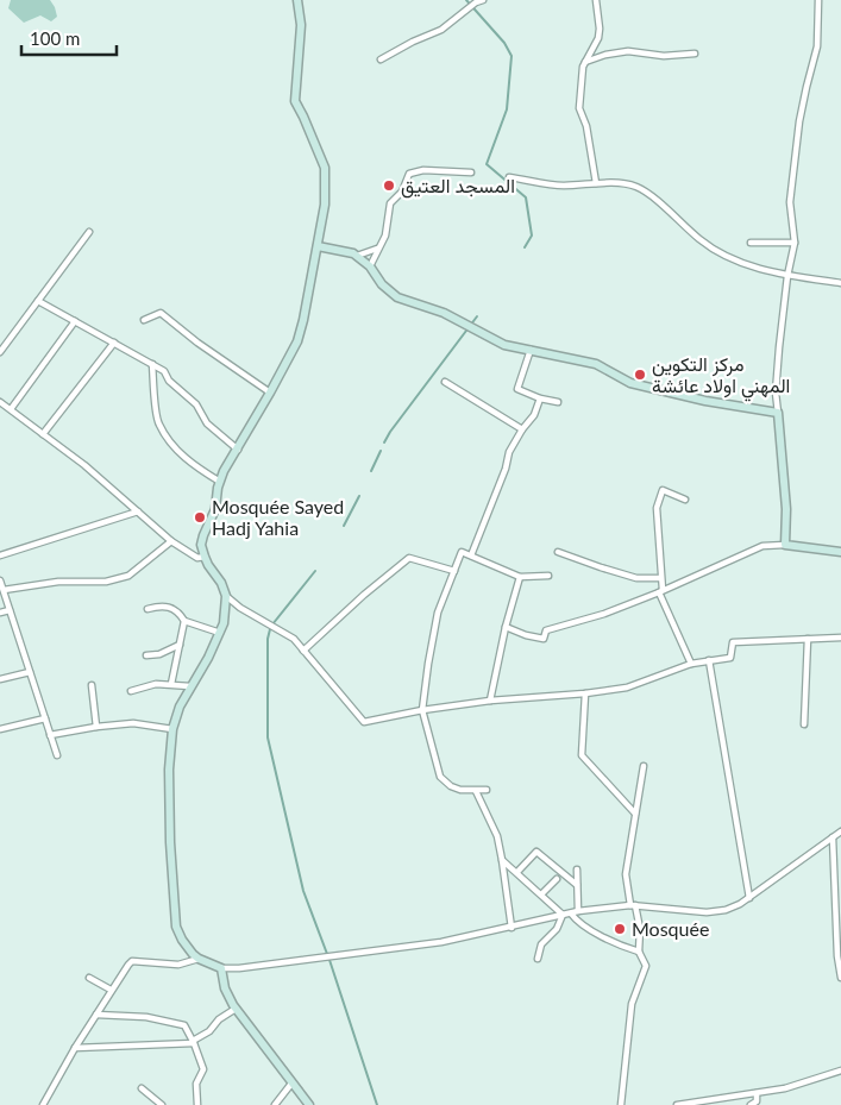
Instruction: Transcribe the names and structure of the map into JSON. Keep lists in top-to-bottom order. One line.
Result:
{"places":["المسجد العتيق","مركز التكوين المهني اولاد عائشة","Mosquée Sayed Hadj Yahia","Mosquée"],"scale_bar":"100 m"}
